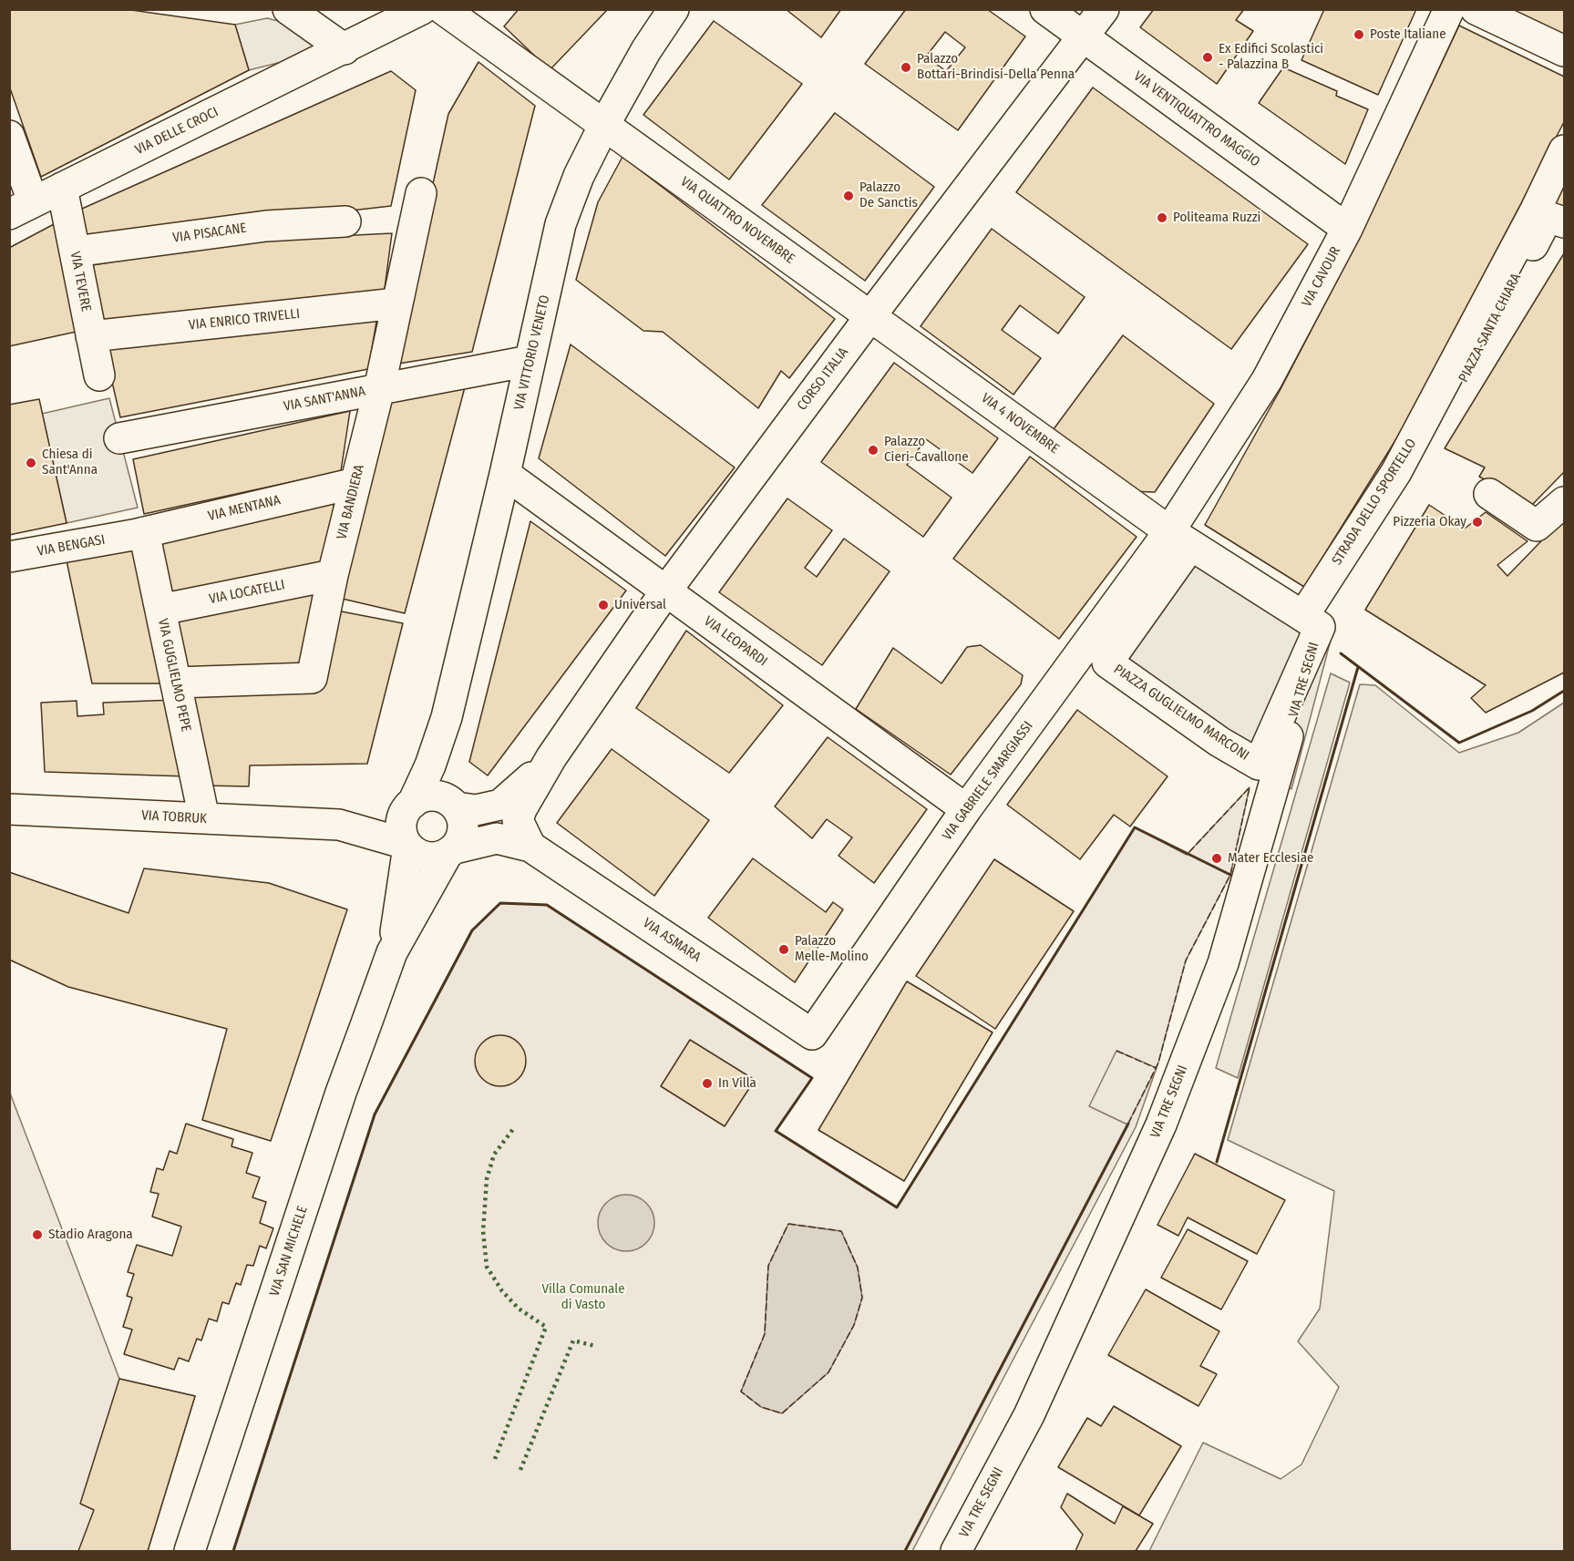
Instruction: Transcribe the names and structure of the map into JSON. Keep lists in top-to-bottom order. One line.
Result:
{"streets":{"street":["VIA VENTIQUATTRO MAGGIO","VIA DELLE CROCI","VIA QUATTRO NOVEMBRE","VIA PISACANE","VIA CAVOUR","VIA TEVERE","VIA ENRICO TRIVELLI","PIAZZA SANTA CHIARA","VIA VITTORIO VENETO","CORSO ITALIA","VIA SANT'ANNA","VIA 4 NOVEMBRE","VIA BANDIERA","STRADA DELLO SPORTELLO","VIA MENTANA","VIA BENGASI","VIA LOCATELLI","VIA LEOPARDI","VIA GUGLIELMO PEPE","VIA TRE SEGNI","PIAZZA GUGLIELMO MARCONI","VIA GABRIELE SMARGIASSI","VIA TOBRUK","VIA ASMARA","VIA SAN MICHELE"]},"crossings":[["VIA VENTIQUATTRO MAGGIO","VIA CAVOUR"],["VIA VENTIQUATTRO MAGGIO","CORSO ITALIA"],["VIA DELLE CROCI","VIA TEVERE"],["VIA QUATTRO NOVEMBRE","VIA VITTORIO VENETO"],["VIA QUATTRO NOVEMBRE","CORSO ITALIA"],["VIA QUATTRO NOVEMBRE","VIA 4 NOVEMBRE"],["VIA PISACANE","VIA TEVERE"],["VIA CAVOUR","VIA 4 NOVEMBRE"],["VIA CAVOUR","PIAZZA GUGLIELMO MARCONI"],["VIA CAVOUR","VIA GABRIELE SMARGIASSI"],["VIA TEVERE","VIA ENRICO TRIVELLI"],["VIA ENRICO TRIVELLI","VIA BANDIERA"],["PIAZZA SANTA CHIARA","STRADA DELLO SPORTELLO"],["VIA VITTORIO VENETO","CORSO ITALIA"],["VIA VITTORIO VENETO","VIA SANT'ANNA"],["VIA VITTORIO VENETO","VIA LEOPARDI"],["VIA VITTORIO VENETO","VIA SAN MICHELE"],["CORSO ITALIA","VIA 4 NOVEMBRE"],["CORSO ITALIA","VIA LEOPARDI"],["CORSO ITALIA","VIA SAN MICHELE"],["VIA SANT'ANNA","VIA BANDIERA"],["VIA 4 NOVEMBRE","PIAZZA GUGLIELMO MARCONI"],["VIA 4 NOVEMBRE","VIA GABRIELE SMARGIASSI"],["VIA BANDIERA","VIA MENTANA"],["VIA BANDIERA","VIA LOCATELLI"],["VIA BANDIERA","VIA GUGLIELMO PEPE"],["STRADA DELLO SPORTELLO","VIA TRE SEGNI"],["STRADA DELLO SPORTELLO","PIAZZA GUGLIELMO MARCONI"],["VIA MENTANA","VIA BENGASI"],["VIA MENTANA","VIA GUGLIELMO PEPE"],["VIA BENGASI","VIA GUGLIELMO PEPE"],["VIA LOCATELLI","VIA GUGLIELMO PEPE"],["VIA LEOPARDI","VIA GABRIELE SMARGIASSI"],["VIA GUGLIELMO PEPE","VIA TOBRUK"],["VIA TRE SEGNI","PIAZZA GUGLIELMO MARCONI"],["PIAZZA GUGLIELMO MARCONI","VIA GABRIELE SMARGIASSI"],["VIA GABRIELE SMARGIASSI","VIA ASMARA"]],"parks":["Villa Comunale di Vasto"],"places":["Poste Italiane","Ex Edifici Scolastici - Palazzina B","Palazzo Bottari-Brindisi-Della Penna","Palazzo De Sanctis","Politeama Ruzzi","Palazzo Cieri-Cavallone","Chiesa di Sant'Anna","Pizzeria Okay","Universal","Mater Ecclesiae","Palazzo Melle-Molino","In Villa","Stadio Aragona"]}
